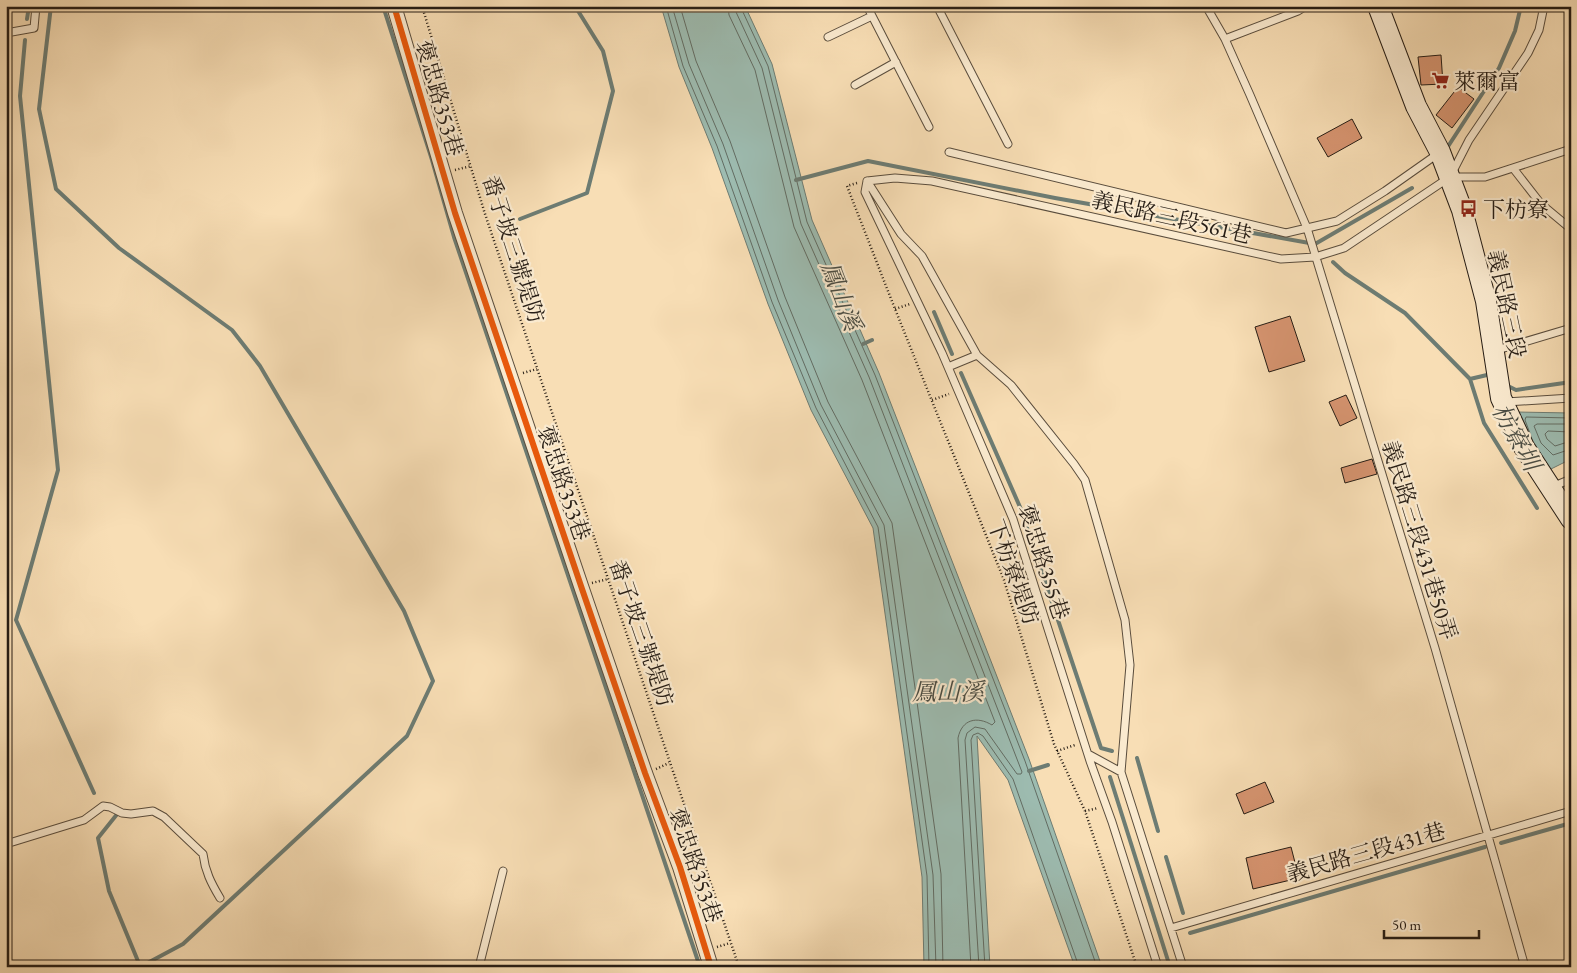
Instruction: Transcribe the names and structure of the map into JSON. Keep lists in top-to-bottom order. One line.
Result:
{"streets":{"main road":["義民路三段"],"street":["褒忠路353巷"],"lane":["義民路三段561巷","義民路三段431巷50弄","褒忠路355巷","義民路三段431巷"],"path":["番子坡三號堤防","下枋寮堤防"]},"crossings":[["義民路三段561巷","義民路三段"],["義民路三段561巷","義民路三段431巷50弄"],["義民路三段561巷","褒忠路355巷"],["義民路三段561巷","下枋寮堤防"],["義民路三段431巷50弄","義民路三段431巷"],["褒忠路355巷","下枋寮堤防"]],"water":["鳳山溪","枋寮圳"],"places":{"supermarket":["萊爾富"],"bus stop":["下枋寮"]},"scale_bar":"50 m"}
